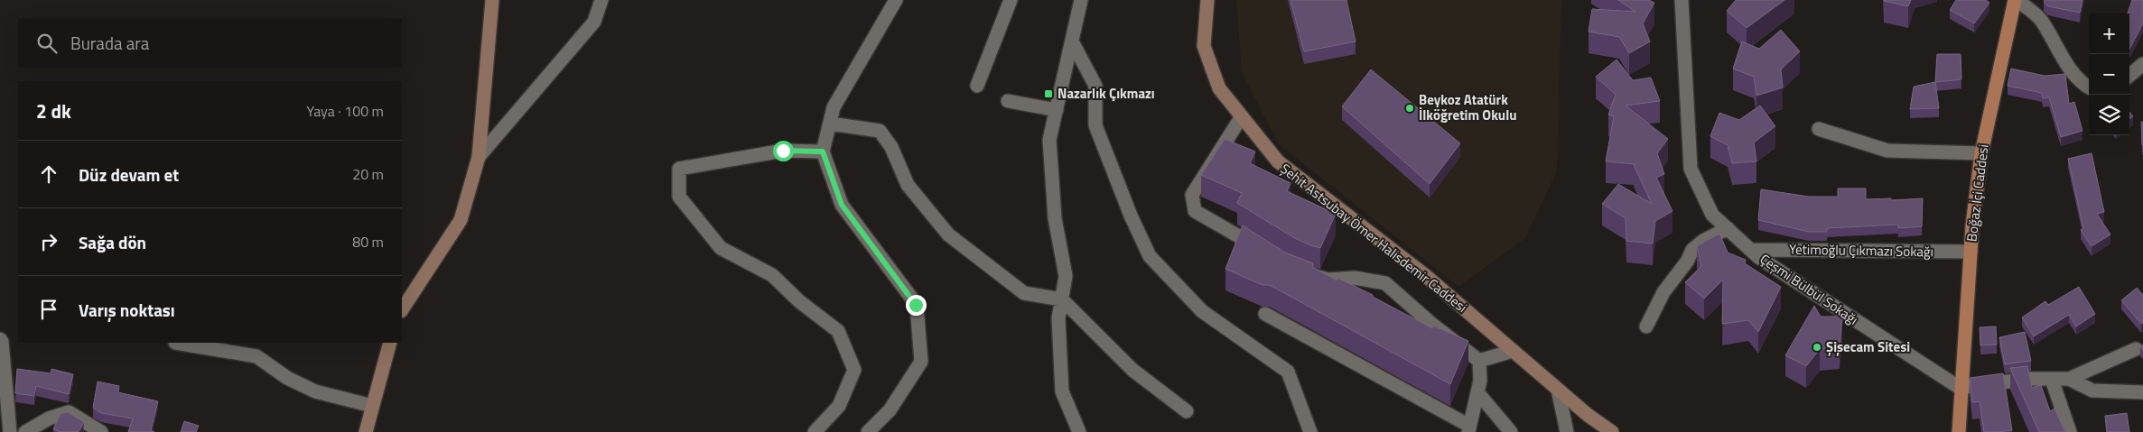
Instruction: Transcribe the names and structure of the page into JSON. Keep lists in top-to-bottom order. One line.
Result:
{"streets":{"main road":["Boğaz İçi Caddesi"],"street":["Şehit Astsubay Ömer Halisdemir Caddesi","Yetimoğlu Çıkmazı Sokağı","Çeşmi Bülbül Sokağı"]},"crossings":[["Boğaz İçi Caddesi","Yetimoğlu Çıkmazı Sokağı"],["Boğaz İçi Caddesi","Çeşmi Bülbül Sokağı"],["Yetimoğlu Çıkmazı Sokağı","Çeşmi Bülbül Sokağı"]],"places":{"transit":["Nazarlık Çıkmazı"],"other":["Beykoz Atatürk İlköğretim Okulu","Şişecam Sitesi"]},"page":{"map_buttons":["+","−"],"search":"Burada ara","heading":["2 dk","Yaya · 100 m"],"list":[["Düz devam et","20 m"],["Sağa dön","80 m"],"Varış noktası"]}}
